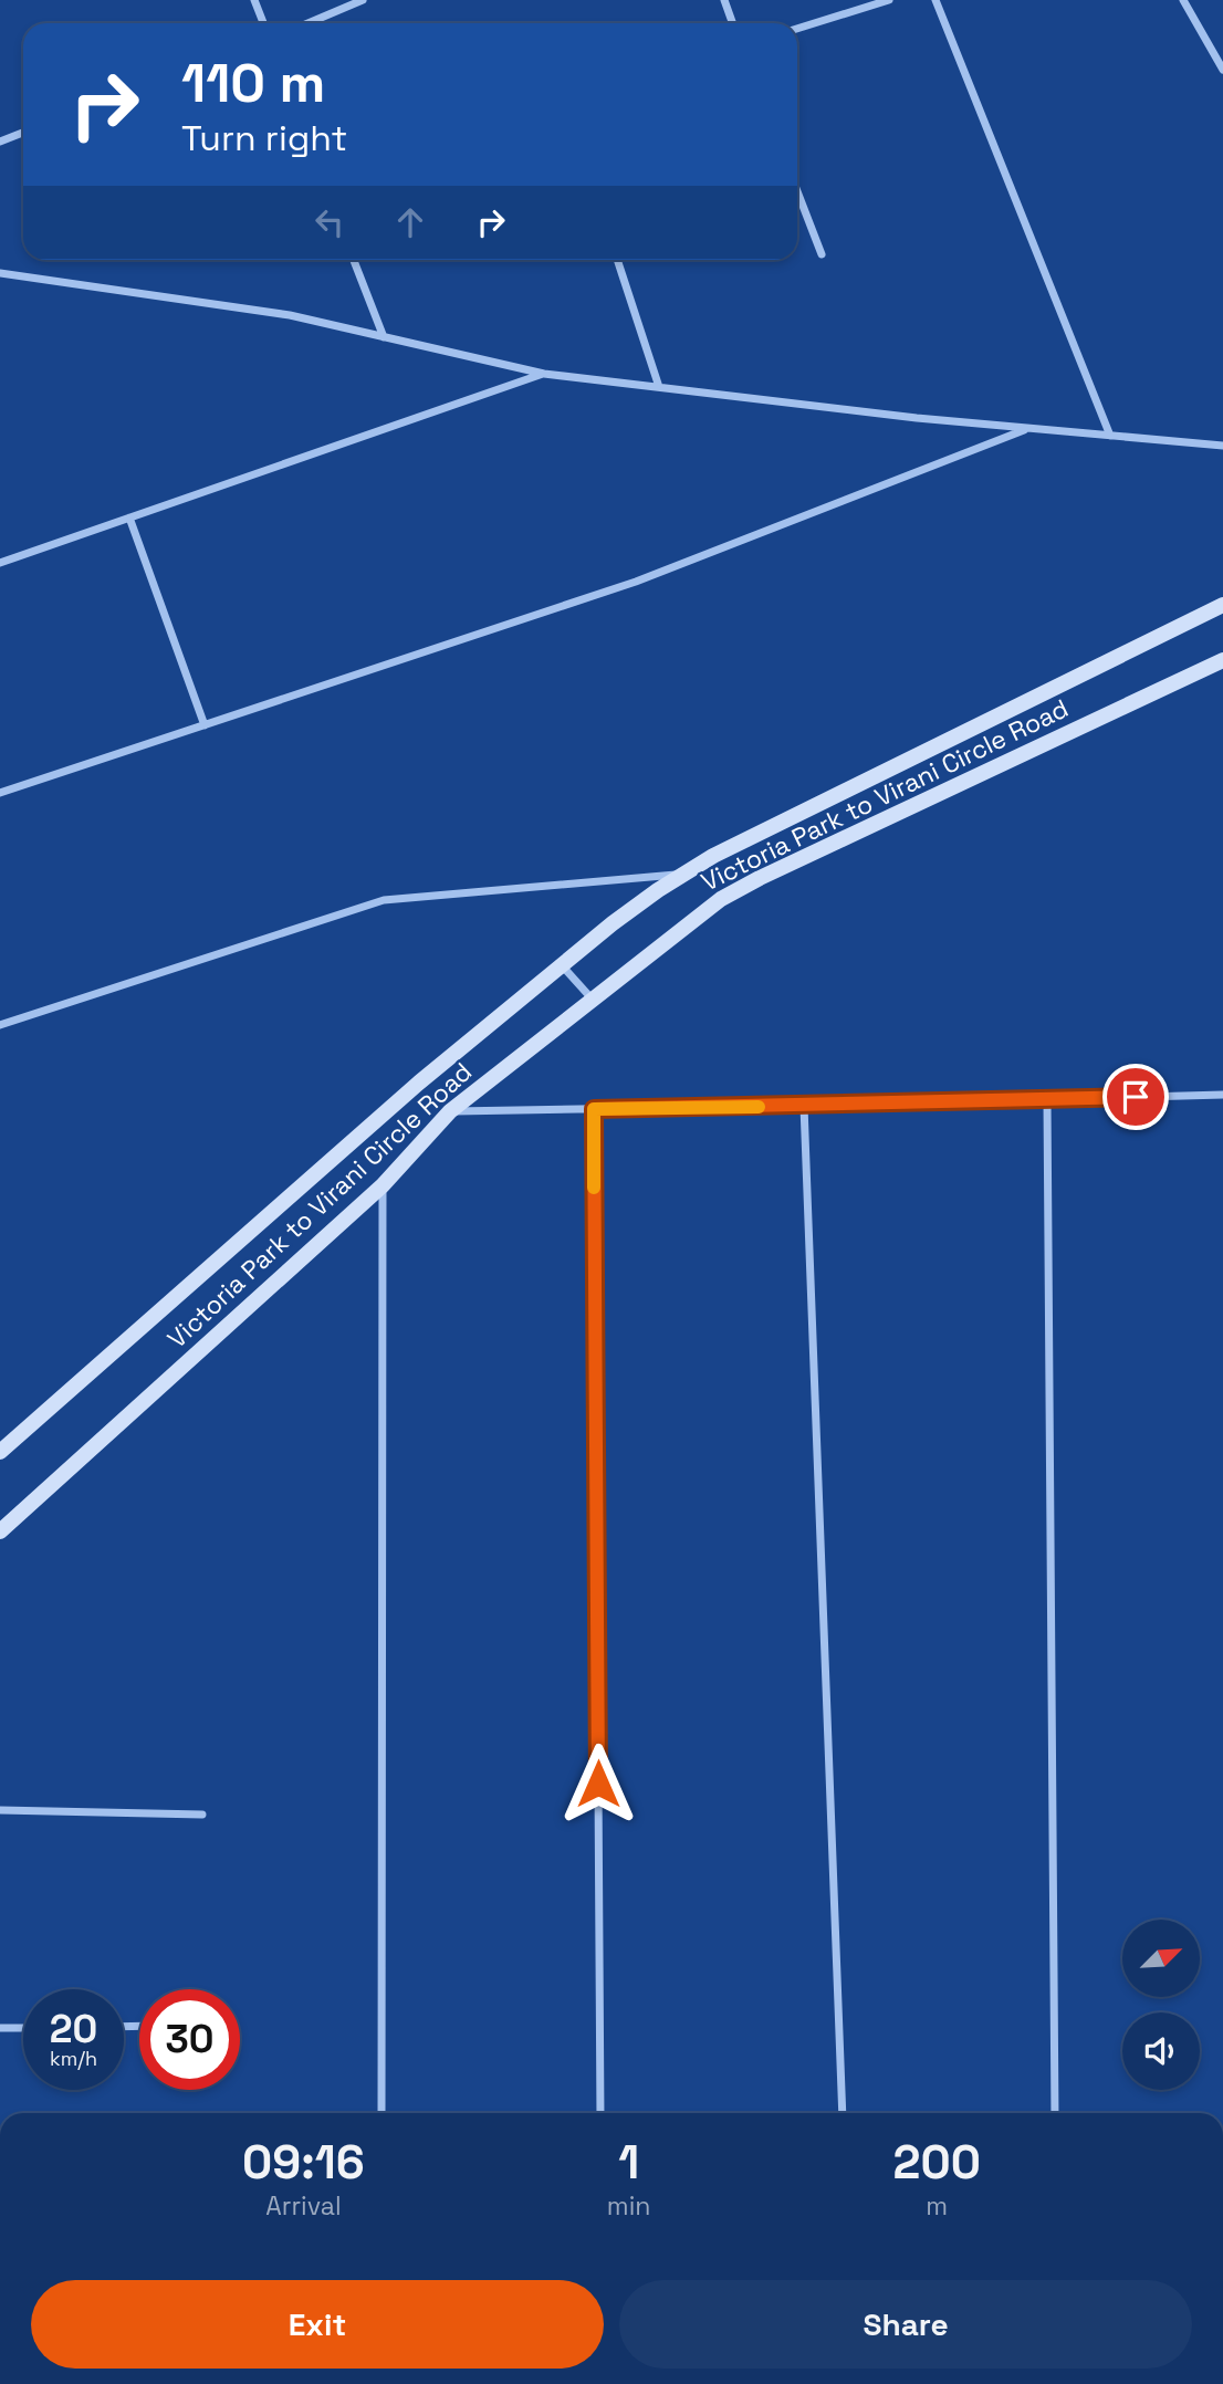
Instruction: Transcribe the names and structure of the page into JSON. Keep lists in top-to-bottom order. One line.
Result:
{"streets":{"street":["Victoria Park to Virani Circle Road"]},"north":"top right","page":{"turn":["110 m","Turn right"],"speed":"20 km/h","limit":"30","eta":["09:16","Arrival","1","min","200","m"],"buttons":["Exit","Share"]}}
